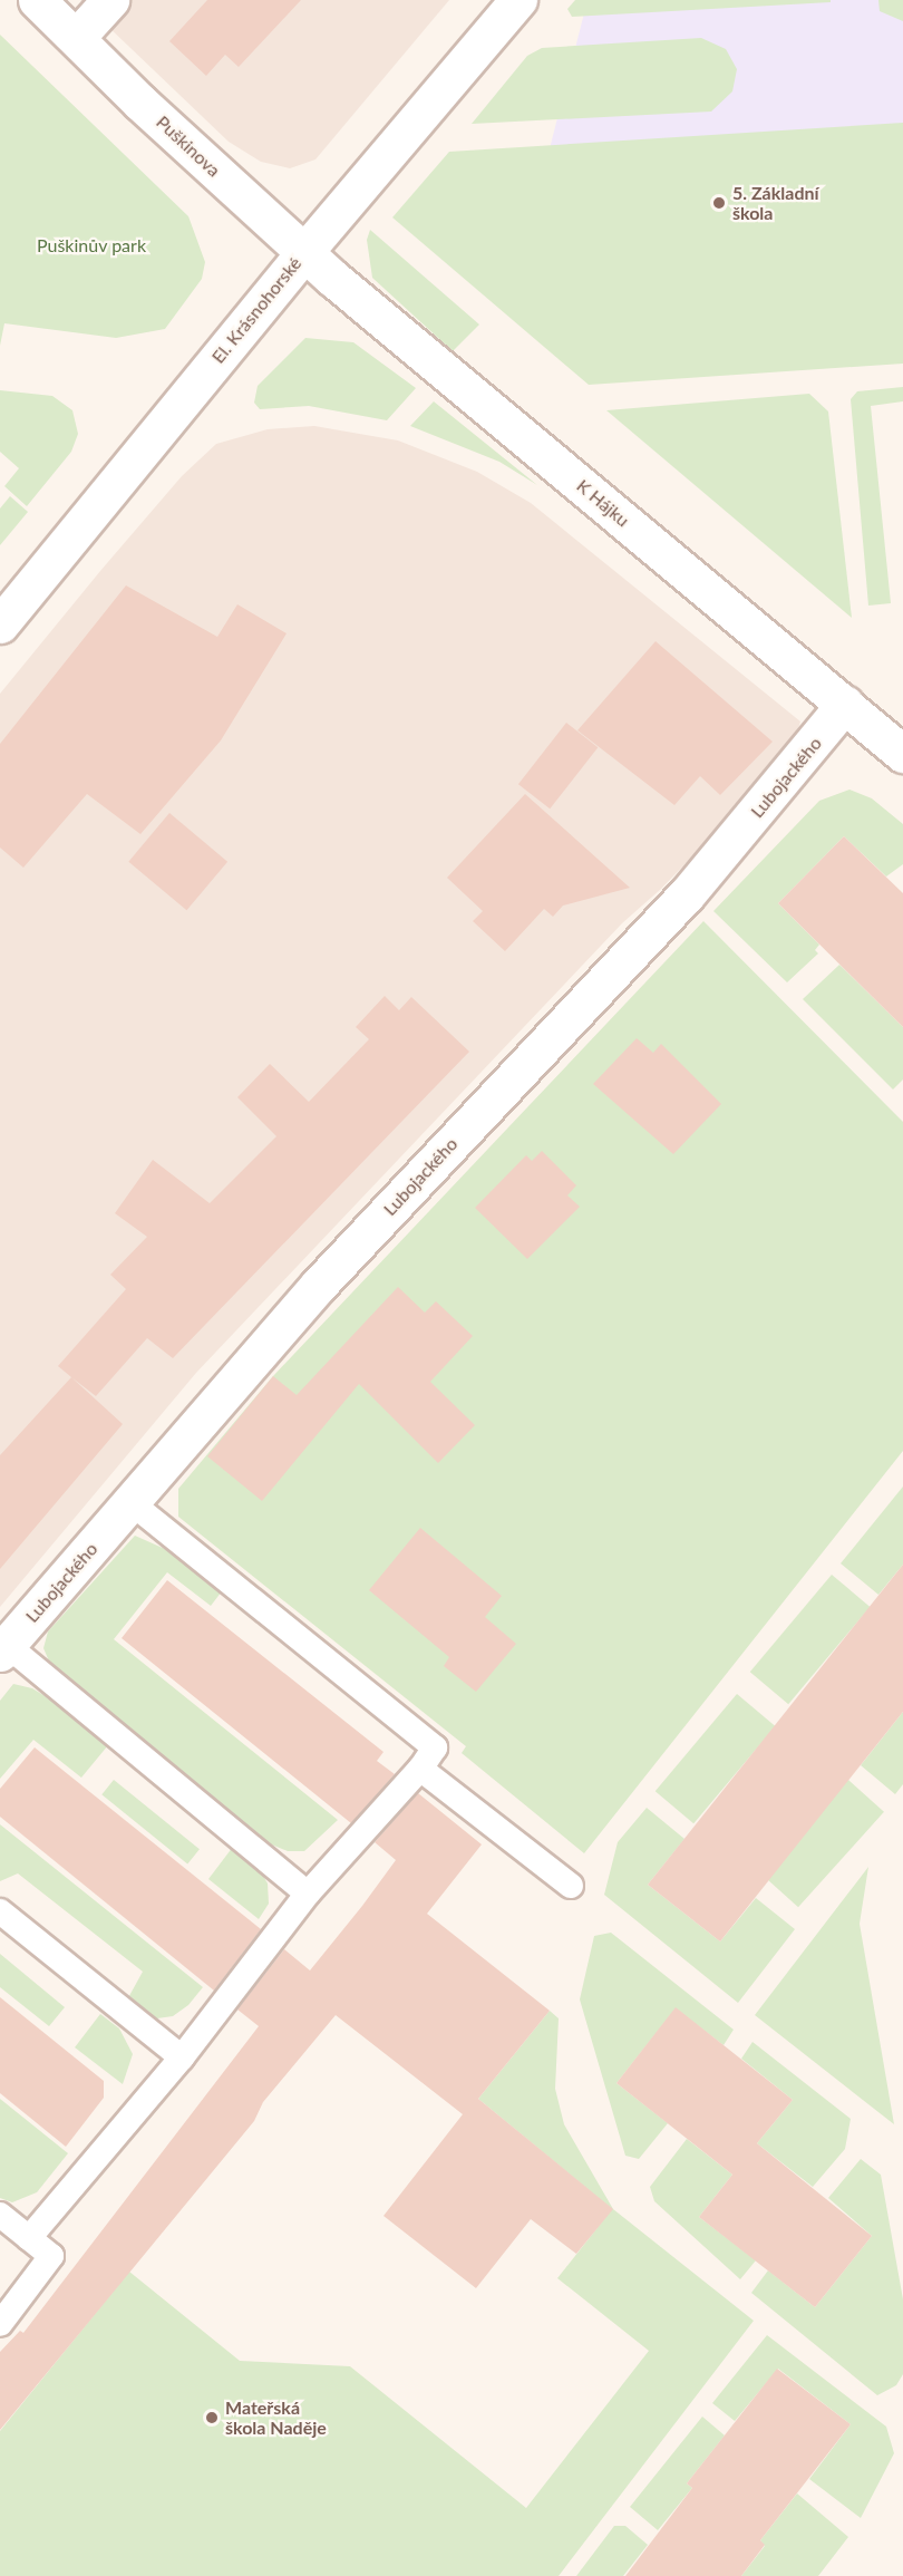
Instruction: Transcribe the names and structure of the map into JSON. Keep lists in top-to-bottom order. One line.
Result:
{"streets":{"street":["Puškinova","El. Krásnohorské","K Hájku","Lubojackého"]},"crossings":[["Puškinova","El. Krásnohorské"],["Puškinova","K Hájku"],["El. Krásnohorské","K Hájku"],["K Hájku","Lubojackého"]],"parks":["Puškinův park"],"places":["5. Základní škola","Mateřská škola Naděje"]}
